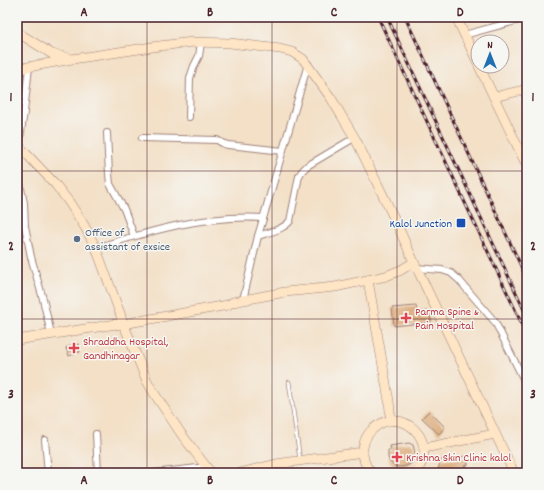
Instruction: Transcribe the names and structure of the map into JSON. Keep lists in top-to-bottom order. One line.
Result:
{"places":{"transit":["Kalol Junction"],"other":["Office of assistant of exsice"],"health":["Parma Spine & Pain Hospital","Shraddha Hospital, Gandhinagar","Krishna Skin Clinic kalol"]},"north":"top","grid":{"columns":["A","B","C","D"],"rows":["1","2","3"]}}
